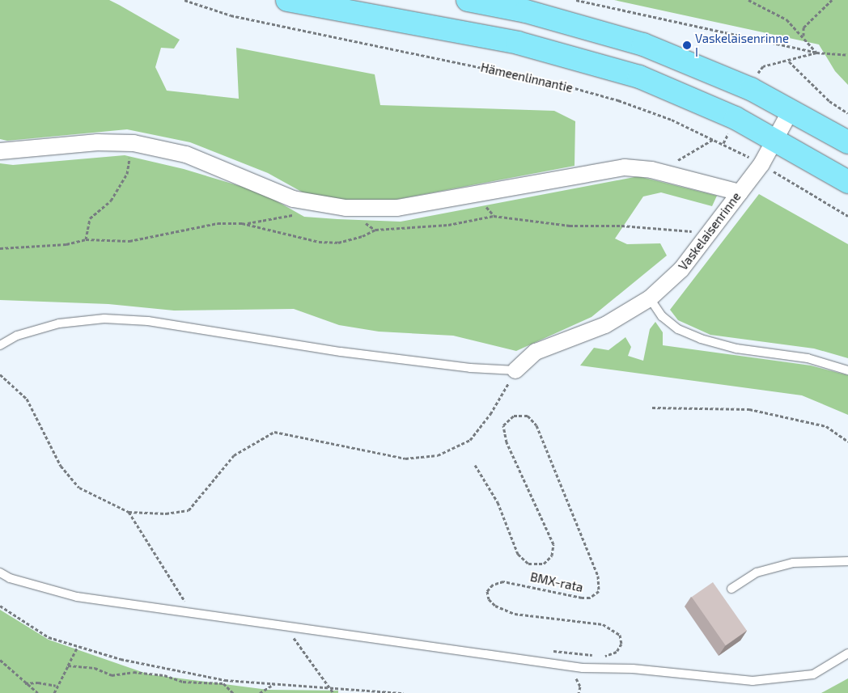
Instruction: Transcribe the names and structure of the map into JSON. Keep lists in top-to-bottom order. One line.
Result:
{"streets":{"street":["Vaskelaisenrinne"],"path":["Hämeenlinnantie","BMX-rata"]},"crossings":[["Hämeenlinnantie","Vaskelaisenrinne"]],"places":["Vaskelaisenrinne I"]}
